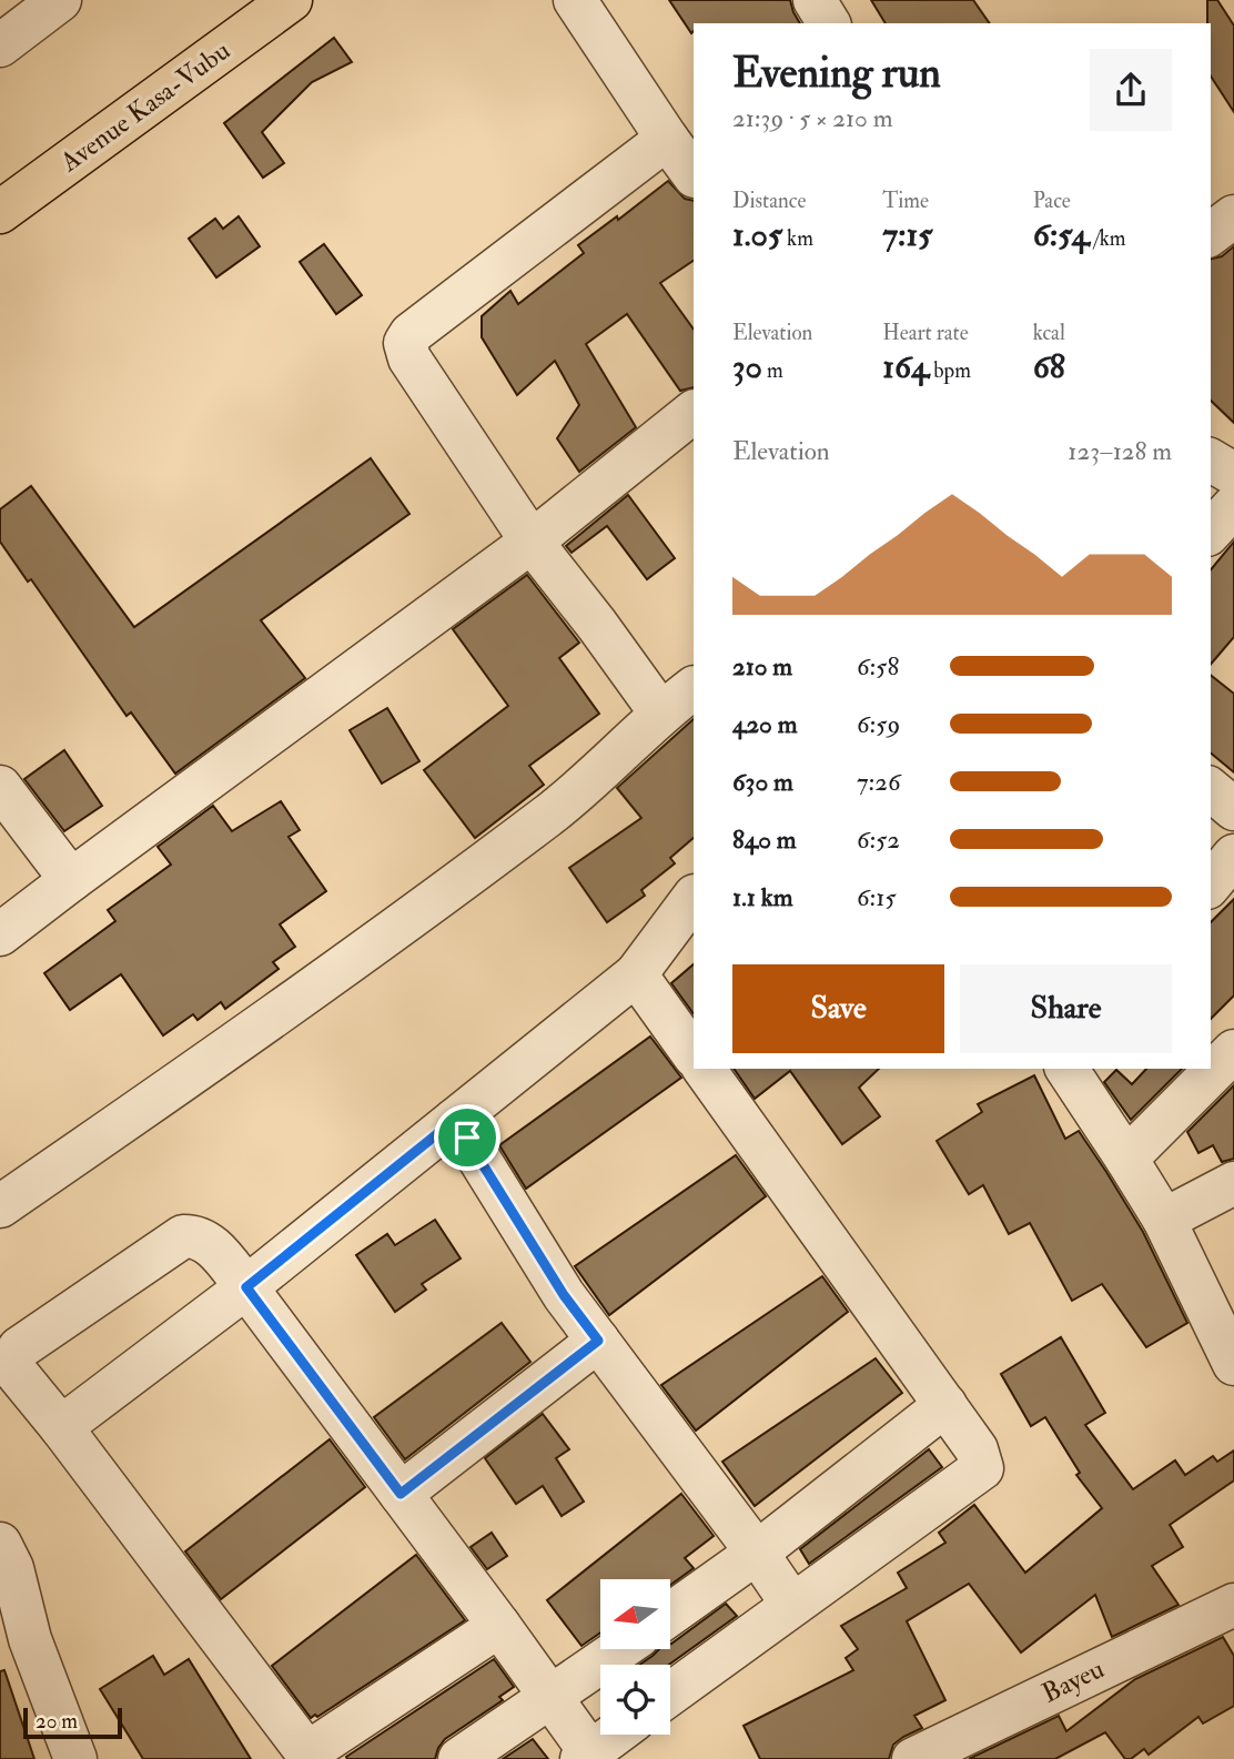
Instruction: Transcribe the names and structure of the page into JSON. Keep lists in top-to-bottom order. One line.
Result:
{"streets":{"main road":["Avenue Kasa-Vubu"],"street":["Bayeu"]},"scale_bar":"20 m","north":"left","page":{"heading":["Evening run","21:39 · 5 × 210 m"],"stats":[["Distance","1.05 km"],["Time","7:15"],["Pace","6:54 /km"],["Elevation","30 m"],["Heart rate","164 bpm"],["kcal","68"]],"chart":["Elevation","123–128 m"],"list":[{"name":"210 m","note":"6:58"},{"name":"420 m","note":"6:59"},{"name":"630 m","note":"7:26"},{"name":"840 m","note":"6:52"},{"name":"1.1 km","note":"6:15"}],"buttons":["Save","Share"],"scale":"20 m"}}
